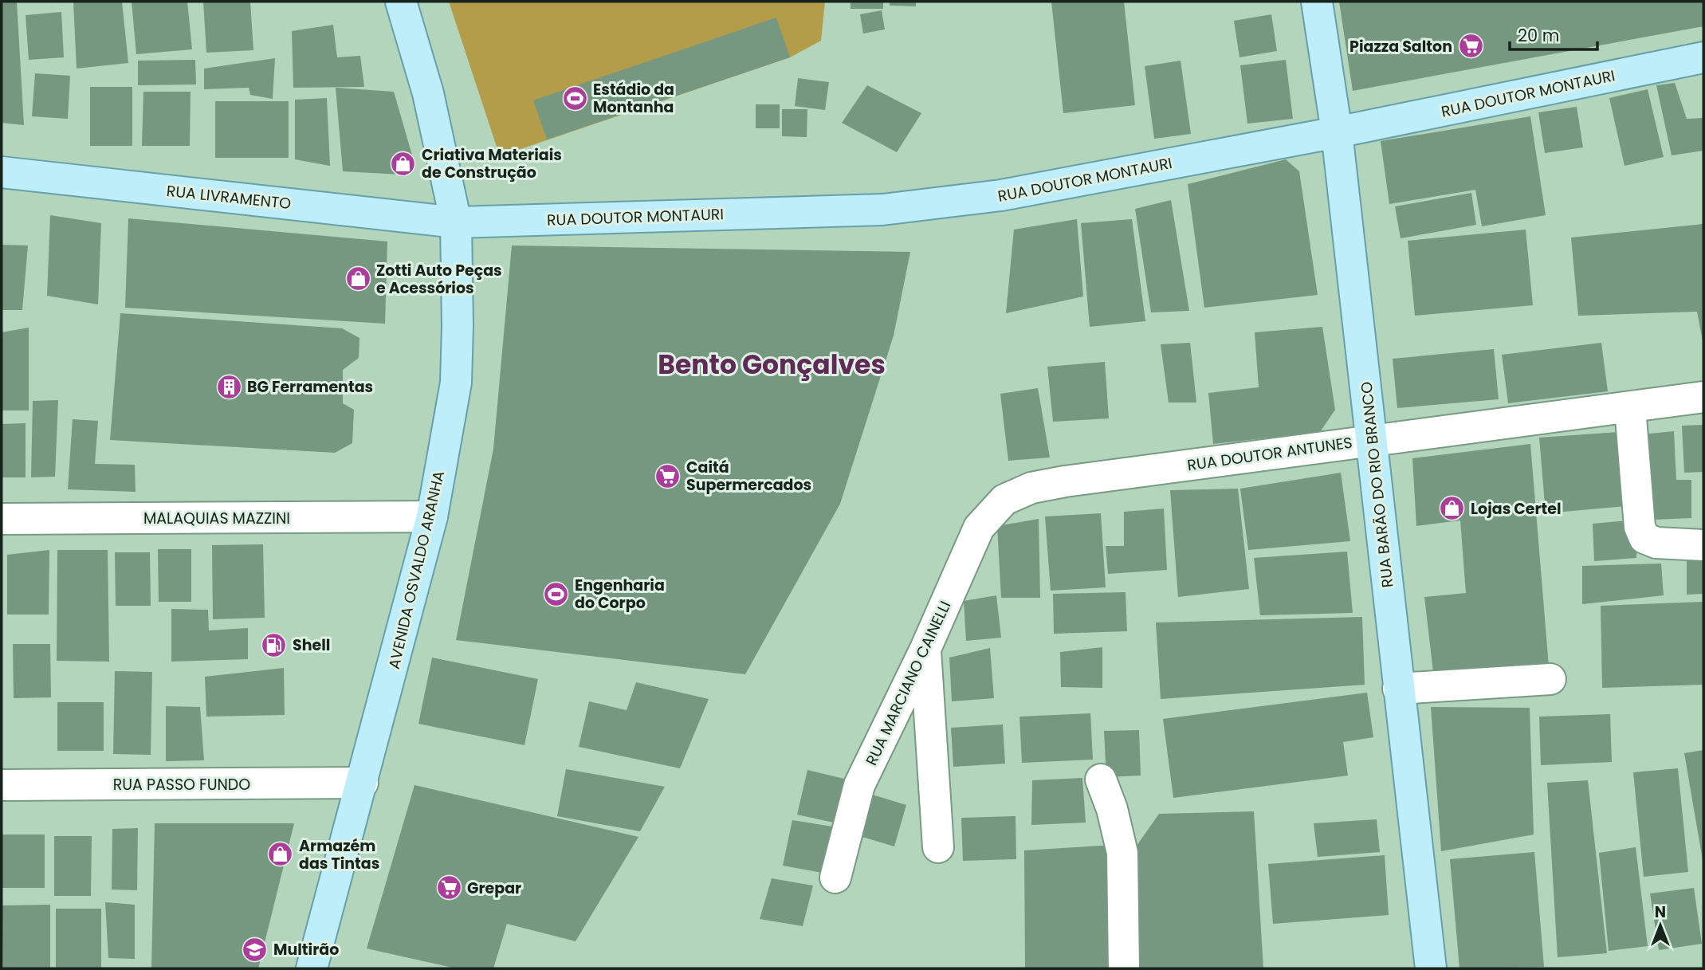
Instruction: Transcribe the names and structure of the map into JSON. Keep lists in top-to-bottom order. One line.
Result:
{"streets":{"main road":["RUA DOUTOR MONTAURI","RUA LIVRAMENTO","RUA BARÃO DO RIO BRANCO","AVENIDA OSVALDO ARANHA"],"street":["RUA DOUTOR ANTUNES","MALAQUIAS MAZZINI","RUA MARCIANO CAINELLI","RUA PASSO FUNDO"]},"crossings":[["RUA DOUTOR MONTAURI","RUA LIVRAMENTO"],["RUA DOUTOR MONTAURI","RUA BARÃO DO RIO BRANCO"],["RUA DOUTOR MONTAURI","AVENIDA OSVALDO ARANHA"],["RUA LIVRAMENTO","AVENIDA OSVALDO ARANHA"],["RUA DOUTOR ANTUNES","RUA BARÃO DO RIO BRANCO"],["RUA DOUTOR ANTUNES","RUA MARCIANO CAINELLI"],["MALAQUIAS MAZZINI","AVENIDA OSVALDO ARANHA"],["AVENIDA OSVALDO ARANHA","RUA PASSO FUNDO"]],"districts":["Bento Gonçalves"],"places":{"supermarket":["Piazza Salton","Caitá Supermercados","Grepar"],"sports":["Estádio da Montanha","Engenharia do Corpo"],"shop":["Criativa Materiais de Construção","Zotti Auto Peças e Acessórios","Lojas Certel","Armazém das Tintas"],"building":["BG Ferramentas"],"fuel station":["Shell"],"school or university":["Multirão"]},"scale_bar":"20 m","north":"top"}
